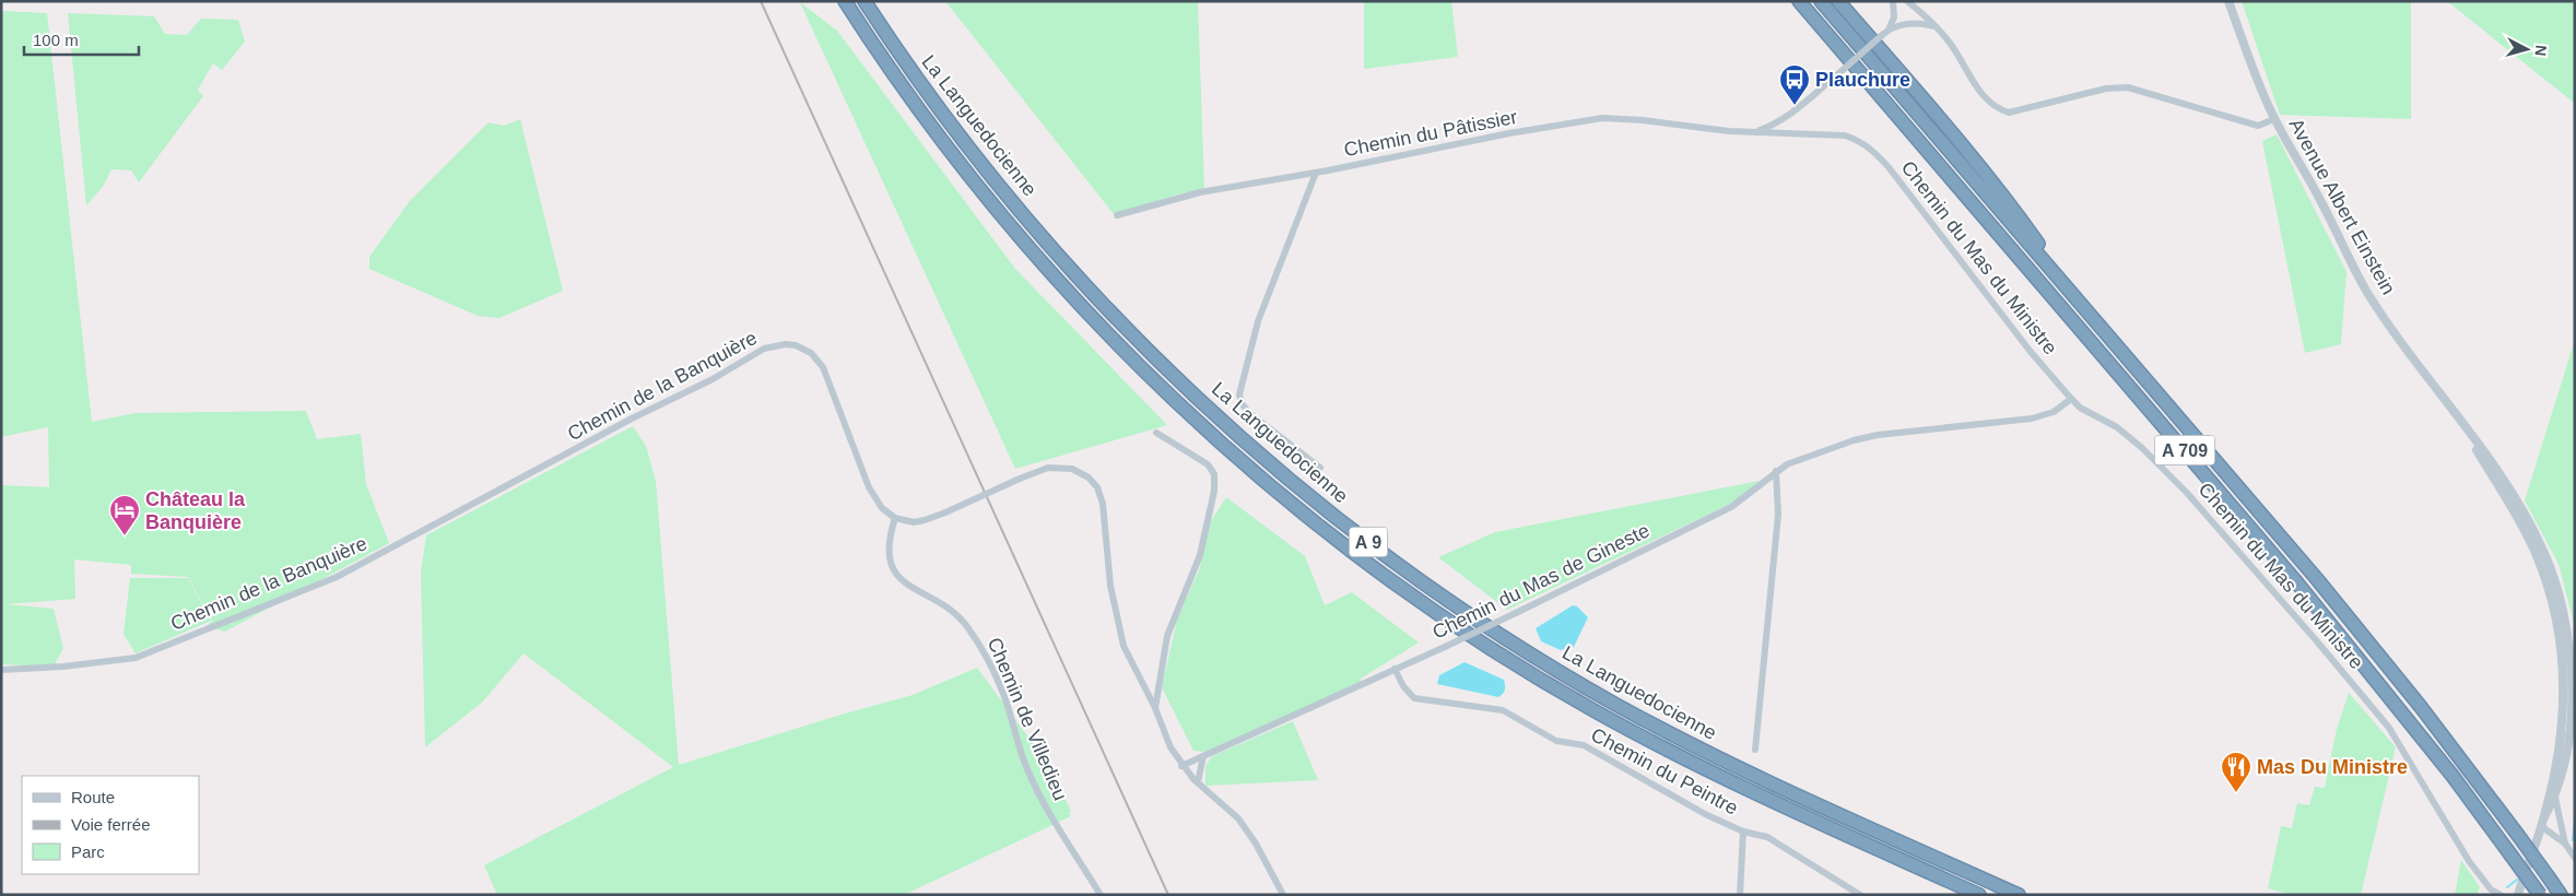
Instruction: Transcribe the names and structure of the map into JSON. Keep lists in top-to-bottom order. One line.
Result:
{"streets":{"highway":["La Languedocienne","A 709","A 9"],"street":["Chemin du Pâtissier","Avenue Albert Einstein","Chemin du Mas du Ministre","Chemin de la Banquière","Chemin du Mas de Gineste","Chemin de Villedieu","Chemin du Peintre"]},"crossings":[["Chemin du Pâtissier","Chemin du Mas du Ministre"],["Chemin du Mas du Ministre","Chemin du Mas de Gineste"],["Chemin de la Banquière","Chemin de Villedieu"],["Chemin du Mas de Gineste","Chemin du Peintre"]],"places":{"bus stop":["Plauchure"],"hotel":["Château la Banquière"],"restaurant":["Mas Du Ministre"]},"legend":["Route","Voie ferrée","Parc"],"scale_bar":"100 m","north":"right"}
